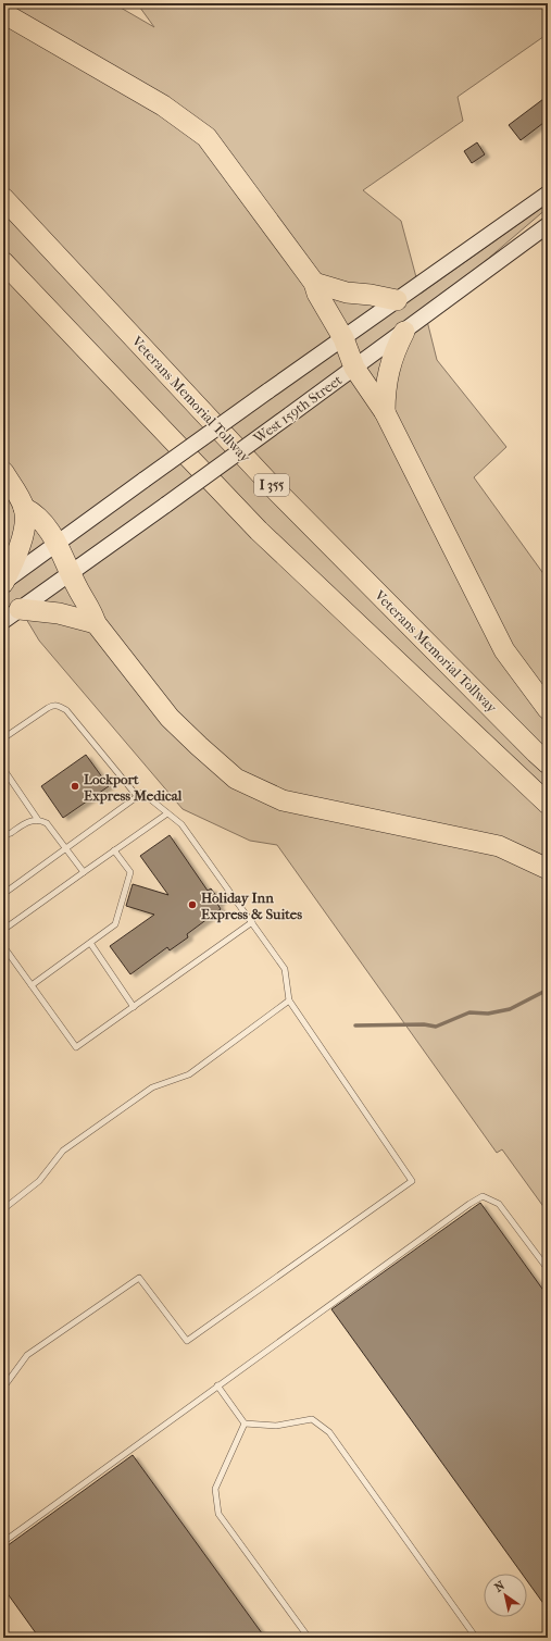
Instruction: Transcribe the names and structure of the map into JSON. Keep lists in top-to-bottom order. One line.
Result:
{"streets":{"highway":["Veterans Memorial Tollway","I 355"],"main road":["West 159th Street"]},"places":["Lockport Express Medical","Holiday Inn Express & Suites"],"north":"top left"}
